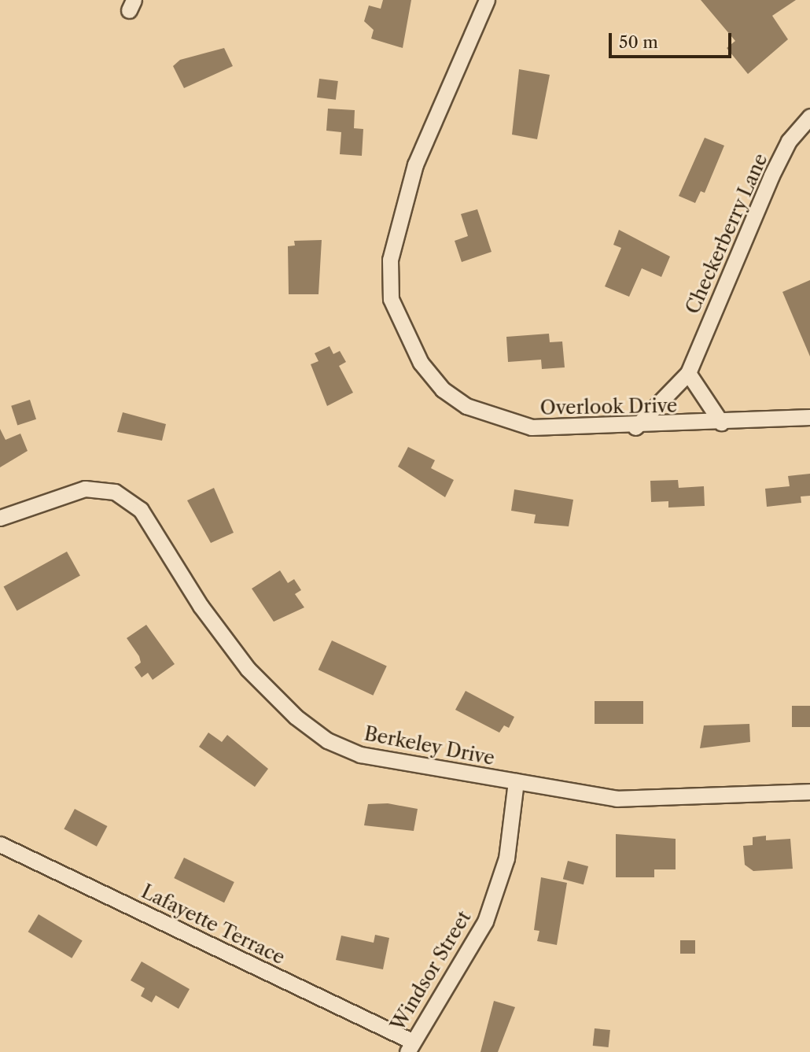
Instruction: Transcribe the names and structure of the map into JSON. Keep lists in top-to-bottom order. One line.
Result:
{"streets":{"street":["Checkerberry Lane","Overlook Drive","Berkeley Drive","Lafayette Terrace","Windsor Street"]},"crossings":[["Checkerberry Lane","Overlook Drive"],["Berkeley Drive","Windsor Street"],["Lafayette Terrace","Windsor Street"]],"scale_bar":"50 m"}
